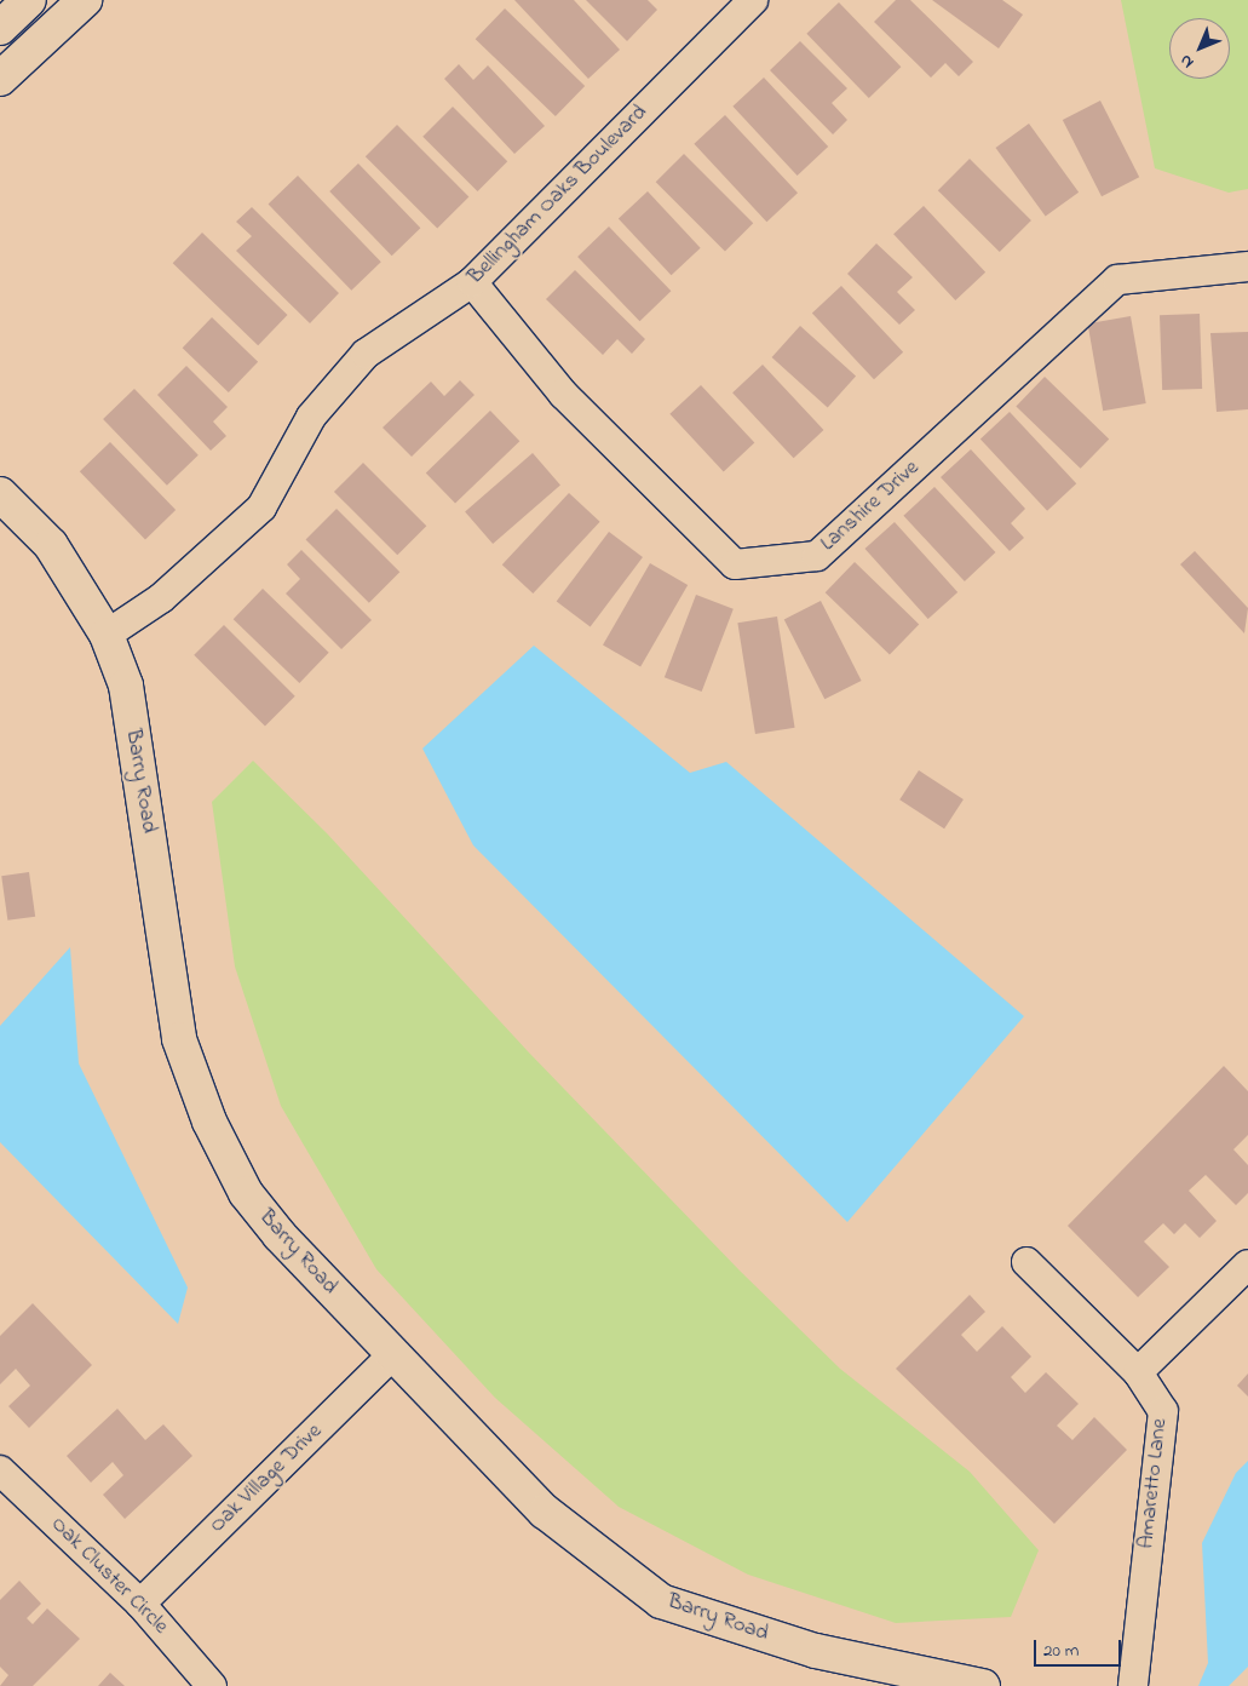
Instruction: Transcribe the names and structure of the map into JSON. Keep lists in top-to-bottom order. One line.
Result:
{"streets":{"main road":["Barry Road"],"street":["Bellingham Oaks Boulevard","Lanshire Drive","Oak Village Drive","Amaretto Lane","Oak Cluster Circle"]},"crossings":[["Bellingham Oaks Boulevard","Lanshire Drive"],["Bellingham Oaks Boulevard","Barry Road"],["Barry Road","Oak Village Drive"],["Oak Village Drive","Oak Cluster Circle"]],"scale_bar":"20 m","north":"bottom left"}
